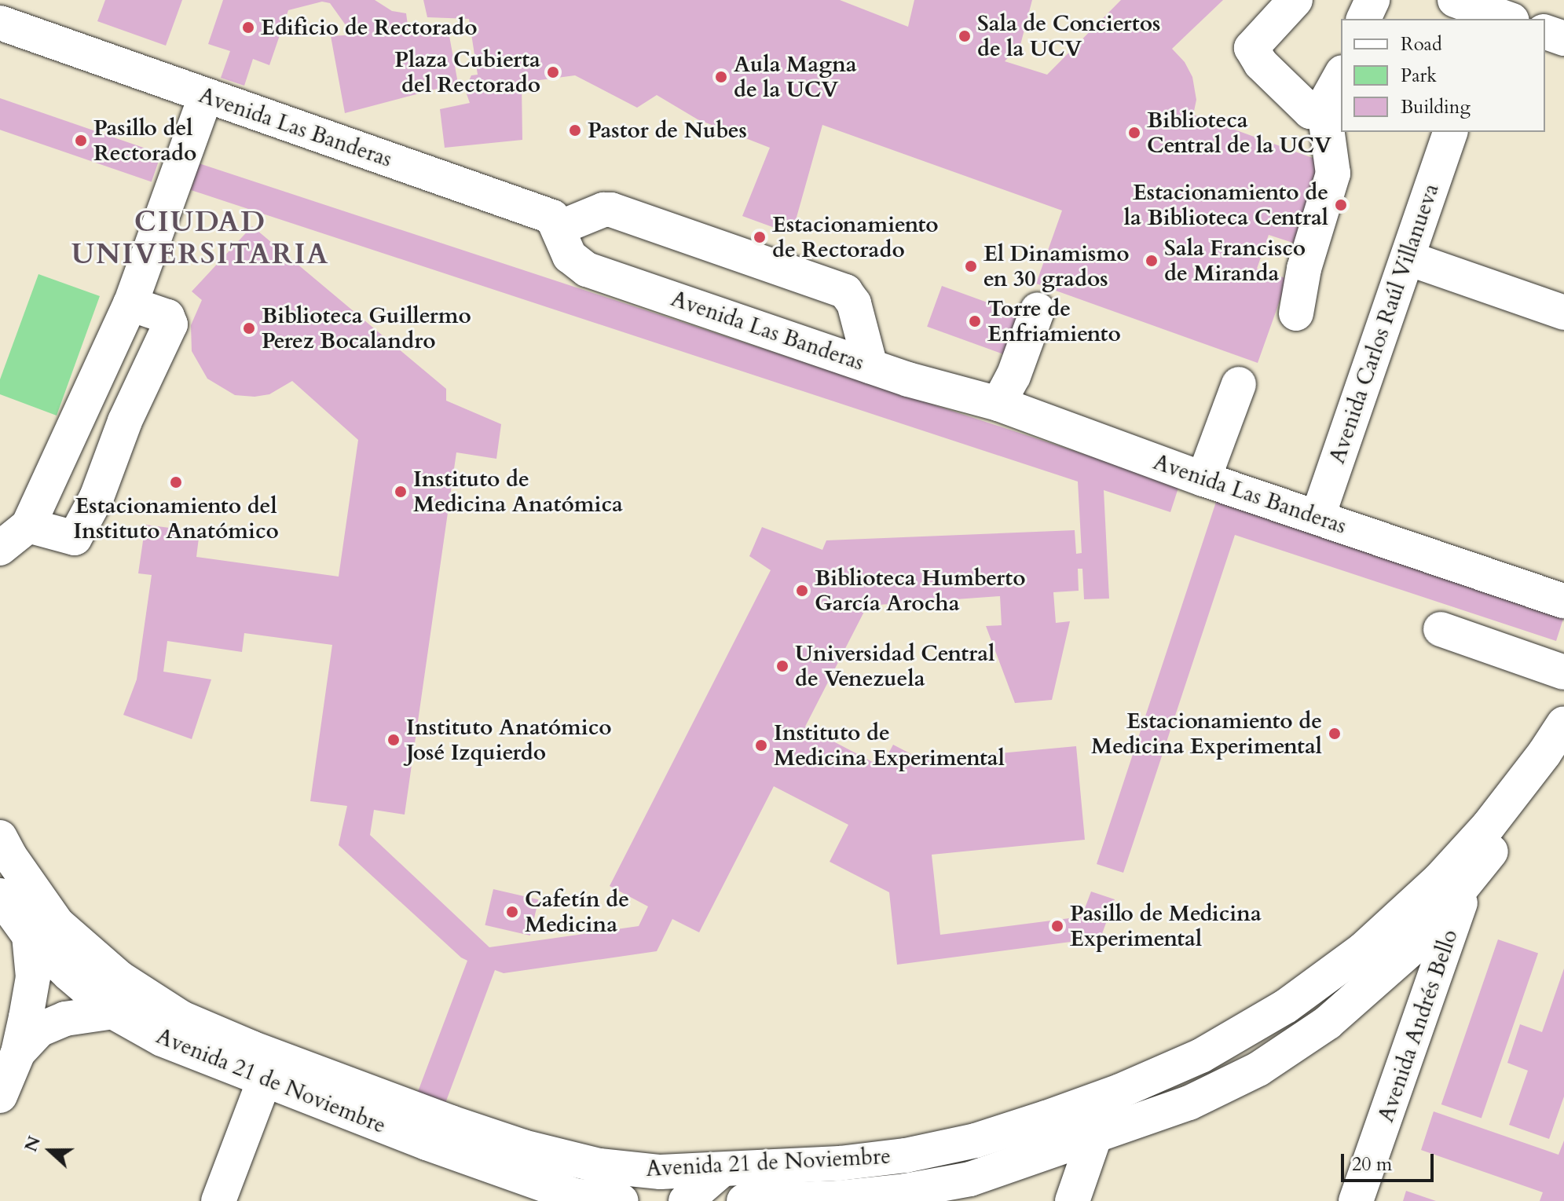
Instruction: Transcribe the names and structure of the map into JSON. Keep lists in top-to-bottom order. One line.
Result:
{"streets":{"lane":["Avenida Las Banderas","Avenida Carlos Raúl Villanueva","Avenida Andrés Bello","Avenida 21 de Noviembre"]},"crossings":[["Avenida Las Banderas","Avenida Carlos Raúl Villanueva"],["Avenida Andrés Bello","Avenida 21 de Noviembre"]],"districts":["CIUDAD UNIVERSITARIA"],"places":["Edificio de Rectorado","Sala de Conciertos de la UCV","Plaza Cubierta del Rectorado","Aula Magna de la UCV","Pastor de Nubes","Biblioteca Central de la UCV","Pasillo del Rectorado","Estacionamiento de la Biblioteca Central","Estacionamiento de Rectorado","Sala Francisco de Miranda","El Dinamismo en 30 grados","Torre de Enfriamiento","Biblioteca Guillermo Perez Bocalandro","Estacionamiento del Instituto Anatómico","Instituto de Medicina Anatómica","Biblioteca Humberto García Arocha","Universidad Central de Venezuela","Estacionamiento de Medicina Experimental","Instituto Anatómico José Izquierdo","Instituto de Medicina Experimental","Cafetín de Medicina","Pasillo de Medicina Experimental"],"legend":["Road","Park","Building"],"scale_bar":"20 m","north":"left"}
